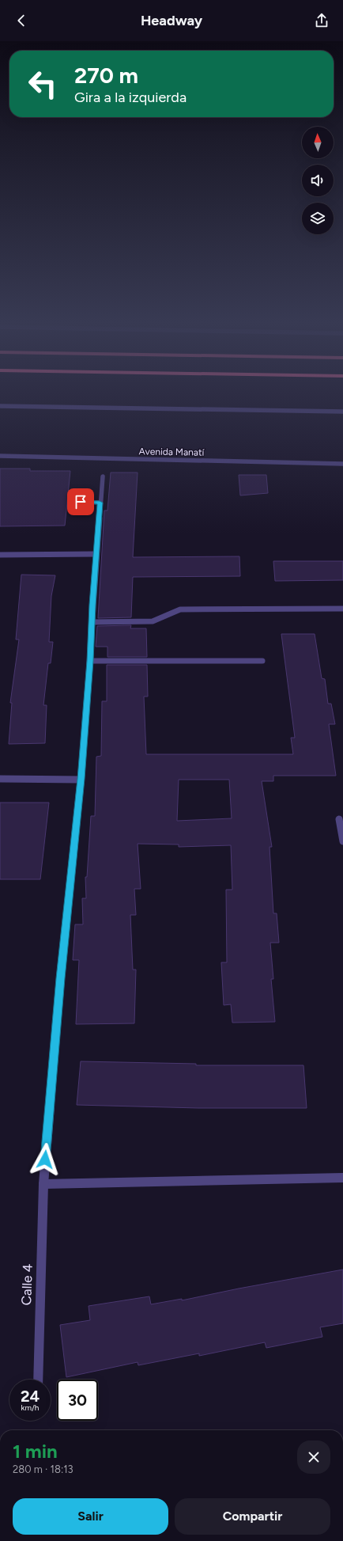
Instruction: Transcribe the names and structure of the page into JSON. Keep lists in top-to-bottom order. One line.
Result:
{"streets":{"street":["Avenida Manatí","Calle 4"]},"north":"top","page":{"header":"Headway","turn":["270 m","Gira a la izquierda"],"speed":"24 km/h","limit":"30","heading":["1 min","280 m · 18:13"],"buttons":["Salir","Compartir"]}}
